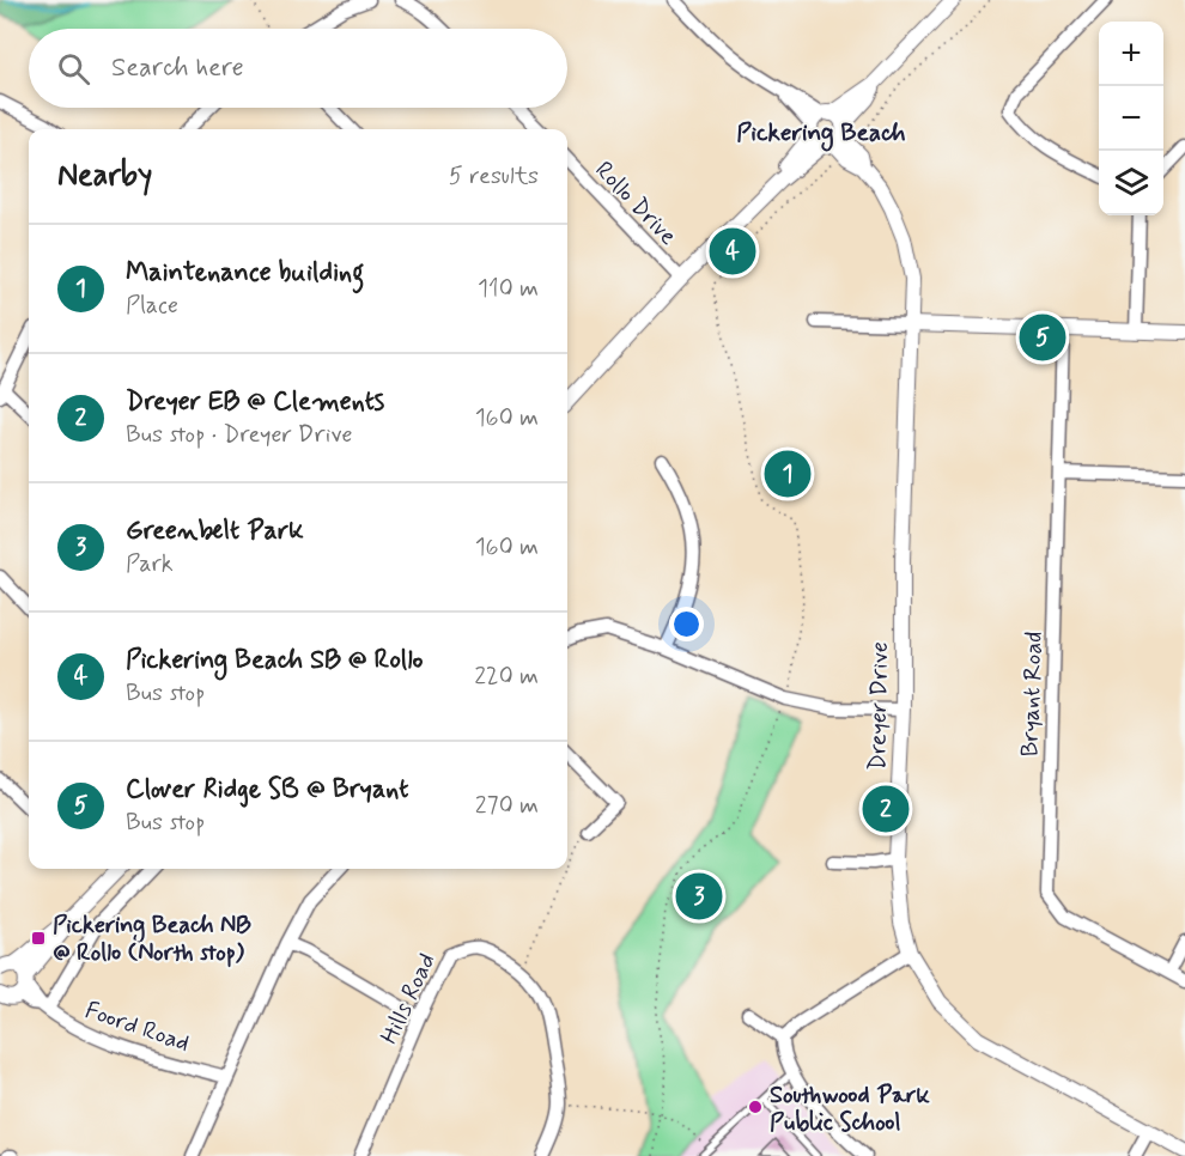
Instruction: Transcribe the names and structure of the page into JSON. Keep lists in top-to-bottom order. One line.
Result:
{"streets":{"street":["Rollo Drive","Bryant Road","Dreyer Drive","Hills Road","Foord Road"]},"districts":["Pickering Beach"],"places":{"transit":["Pickering Beach NB @ Rollo (North stop)"],"other":["Southwood Park Public School"]},"page":{"map_buttons":["+","−"],"search":"Search here","heading":["Nearby","5 results"],"list":[{"mark":"1","name":"Maintenance building","note":"Place","value":"110 m"},{"mark":"2","name":"Dreyer EB @ Clements","note":"Bus stop · Dreyer Drive","value":"160 m"},{"mark":"3","name":"Greenbelt Park","note":"Park","value":"160 m"},{"mark":"4","name":"Pickering Beach SB @ Rollo","note":"Bus stop","value":"220 m"},{"mark":"5","name":"Clover Ridge SB @ Bryant","note":"Bus stop","value":"270 m"}],"pins":["4","5","1","2","3"]}}
